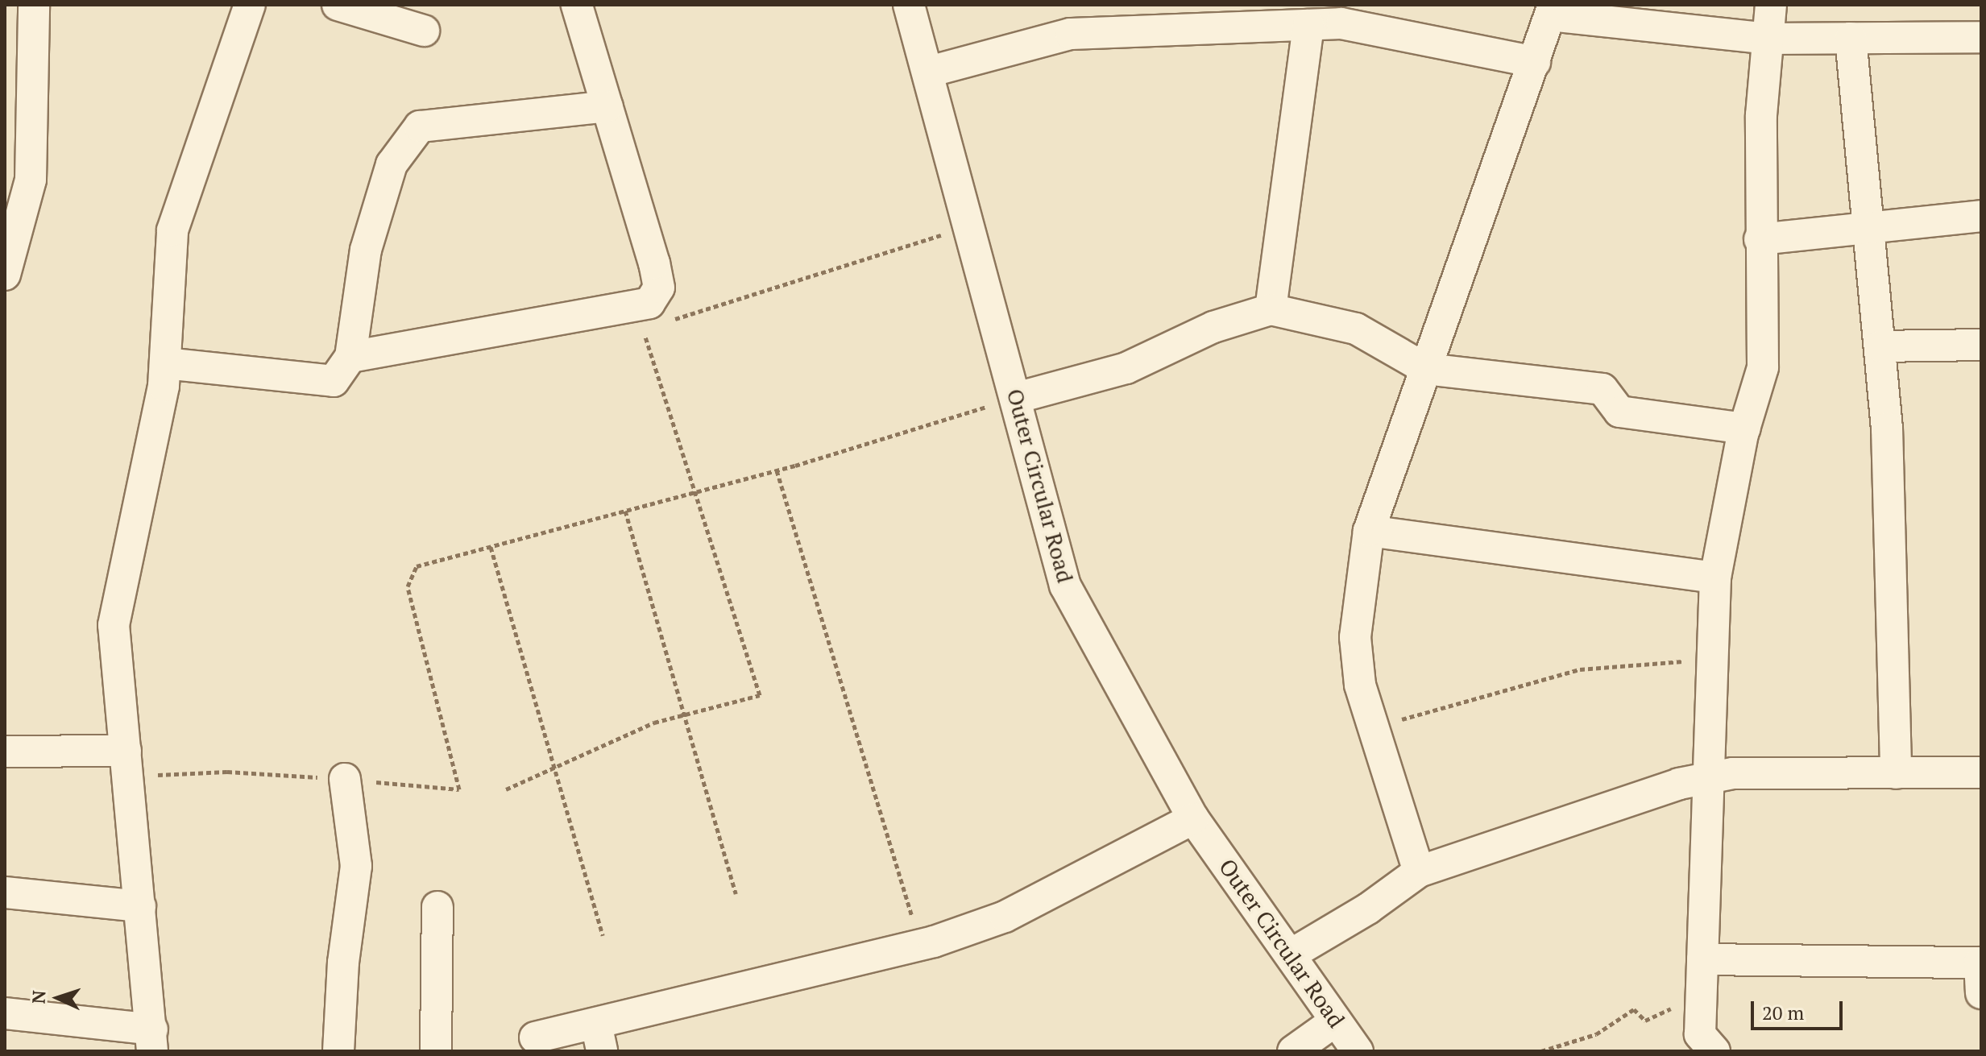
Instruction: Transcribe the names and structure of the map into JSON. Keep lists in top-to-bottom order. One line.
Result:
{"streets":{"street":["Outer Circular Road"]},"scale_bar":"20 m","north":"left"}
